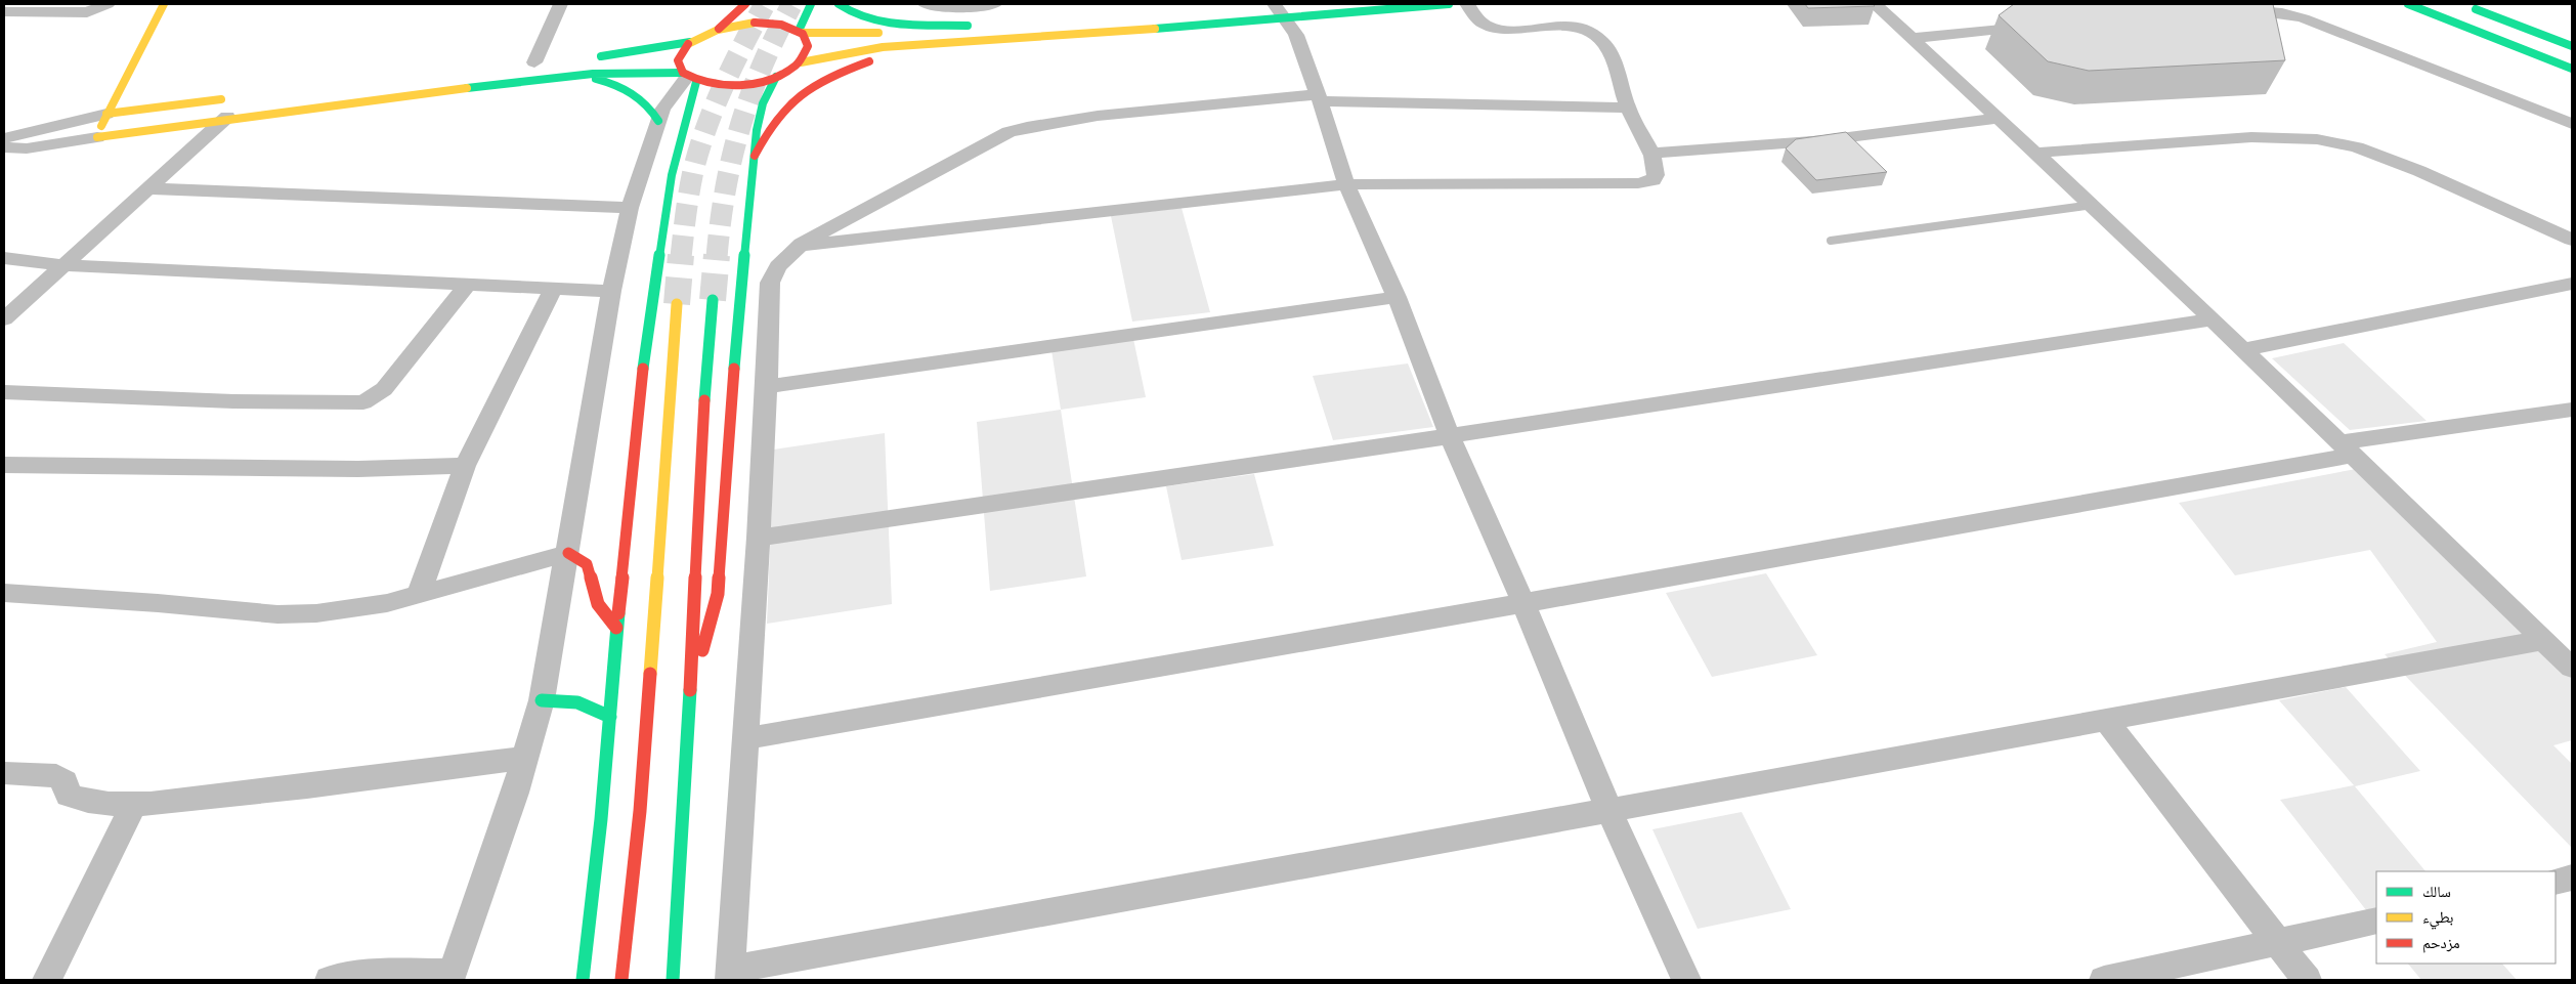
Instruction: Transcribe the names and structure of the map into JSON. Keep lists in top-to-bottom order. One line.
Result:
{"legend":["سالك","بطيء","مزدحم"]}
